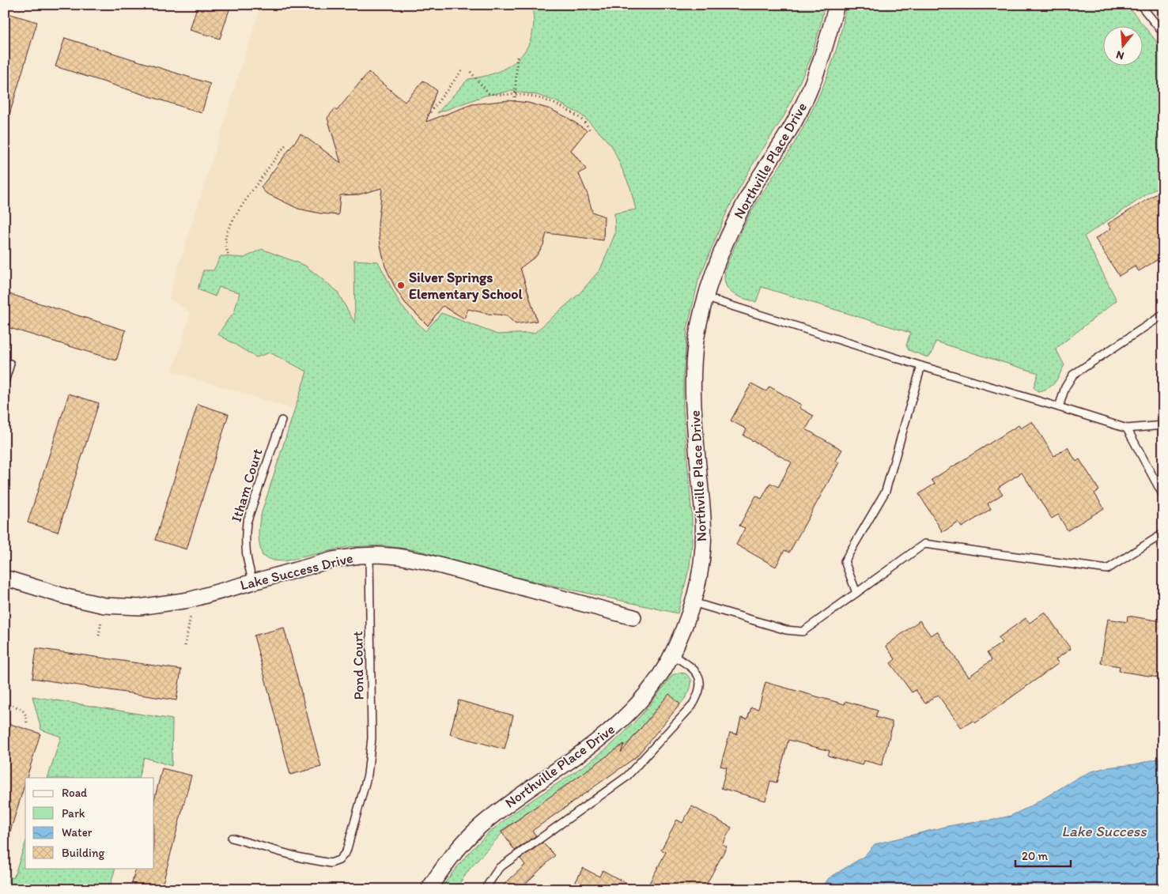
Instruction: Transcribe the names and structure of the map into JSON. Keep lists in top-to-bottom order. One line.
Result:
{"streets":{"street":["Northville Place Drive","Lake Success Drive"],"lane":["Itham Court","Pond Court"]},"crossings":[["Itham Court","Lake Success Drive"],["Lake Success Drive","Pond Court"]],"water":["Lake Success"],"places":["Silver Springs Elementary School"],"legend":["Road","Park","Water","Building"],"scale_bar":"20 m","north":"bottom"}
